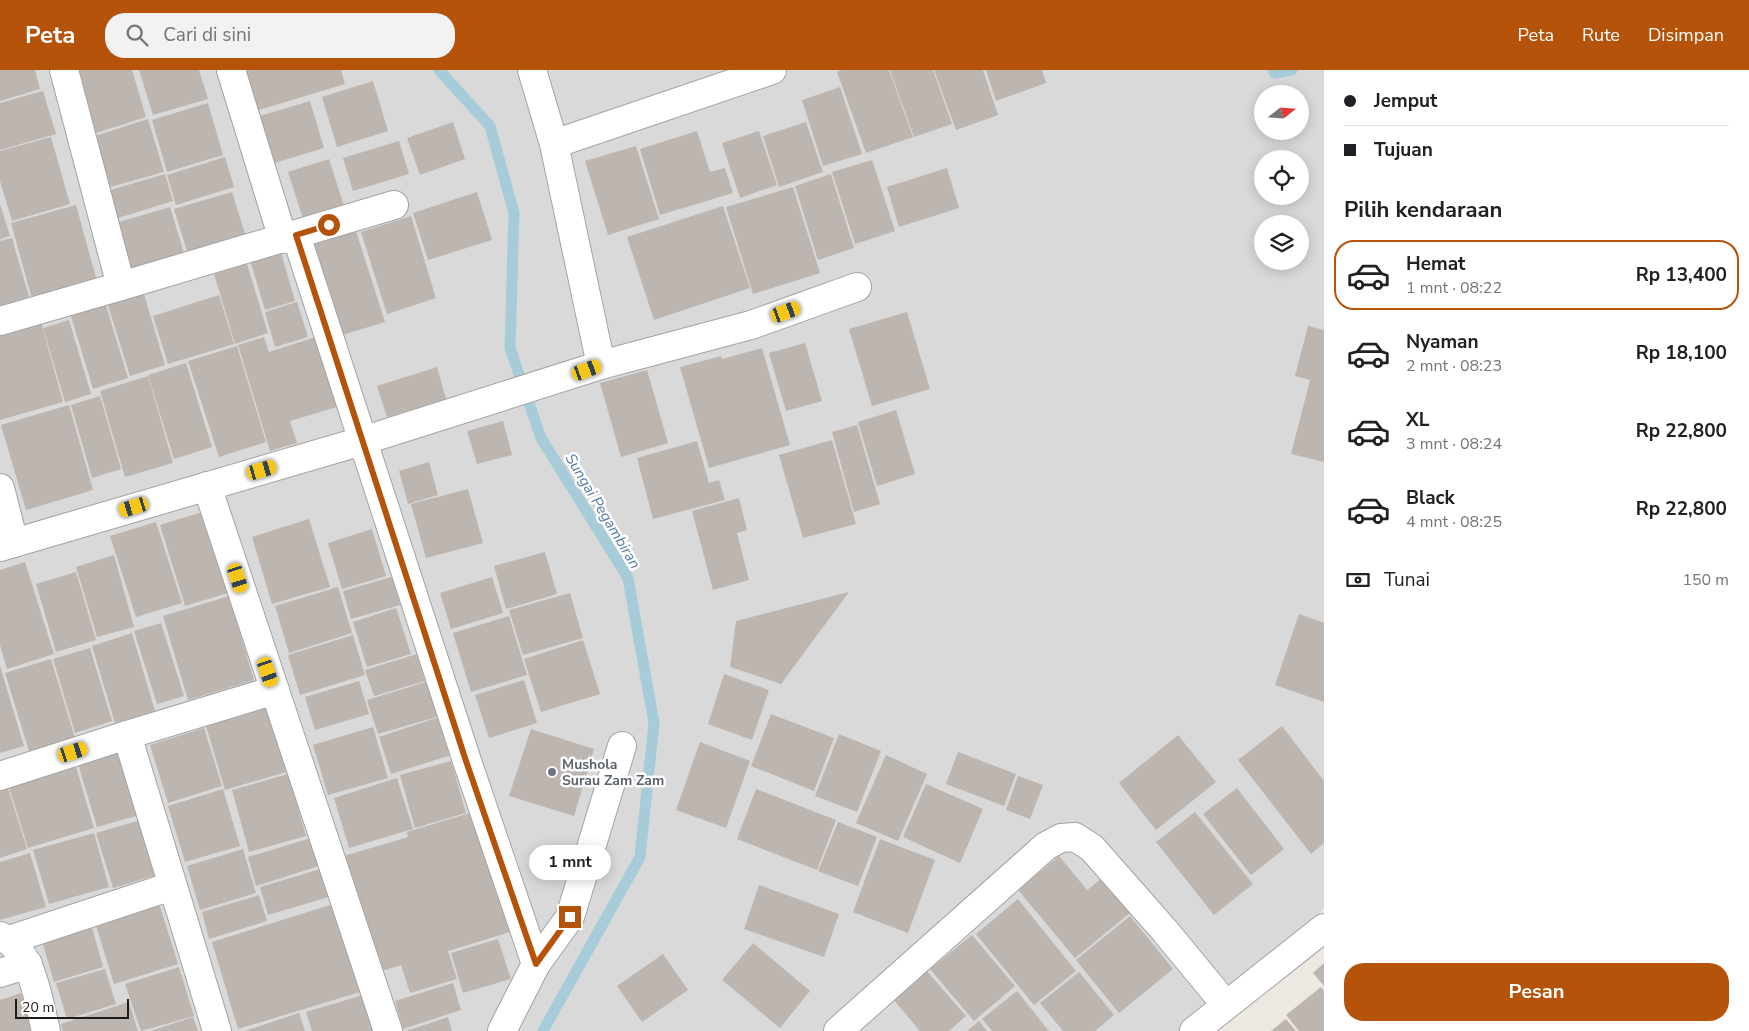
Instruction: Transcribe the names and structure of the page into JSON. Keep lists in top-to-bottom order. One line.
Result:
{"water":["Sungai Pegambiran"],"places":["Mushola Surau Zam Zam"],"scale_bar":"20 m","north":"right","page":{"header":"Peta","search":"Cari di sini","nav":["Peta","Rute","Disimpan"],"banner":["Jemput","Tujuan"],"heading":"Pilih kendaraan","list":[{"name":"Hemat","note":"1 mnt · 08:22","value":"Rp 13,400"},{"name":"Nyaman","note":"2 mnt · 08:23","value":"Rp 18,100"},{"name":"XL","note":"3 mnt · 08:24","value":"Rp 22,800"},{"name":"Black","note":"4 mnt · 08:25","value":"Rp 22,800"}],"pay":["Tunai","150 m"],"bubble":"1 mnt","buttons":"Pesan","scale":"20 m"}}
